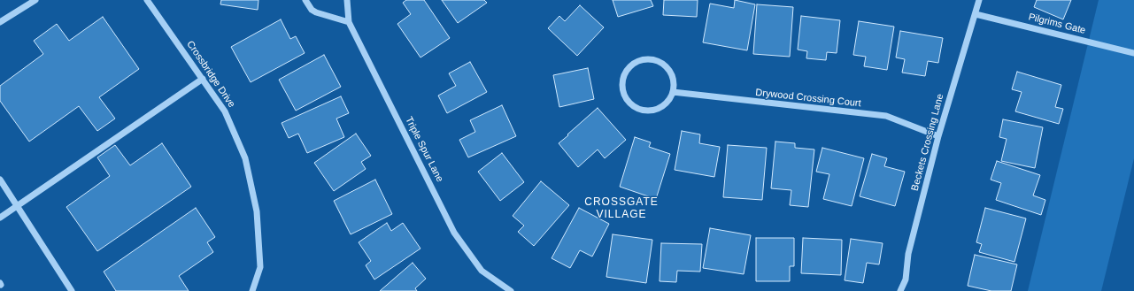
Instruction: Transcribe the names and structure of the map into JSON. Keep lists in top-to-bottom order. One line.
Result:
{"streets":{"street":["Pilgrims Gate","Crossbridge Drive","Drywood Crossing Court","Beckets Crossing Lane","Triple Spur Lane"]},"crossings":[["Pilgrims Gate","Beckets Crossing Lane"],["Drywood Crossing Court","Beckets Crossing Lane"]],"districts":["CROSSGATE VILLAGE"]}
